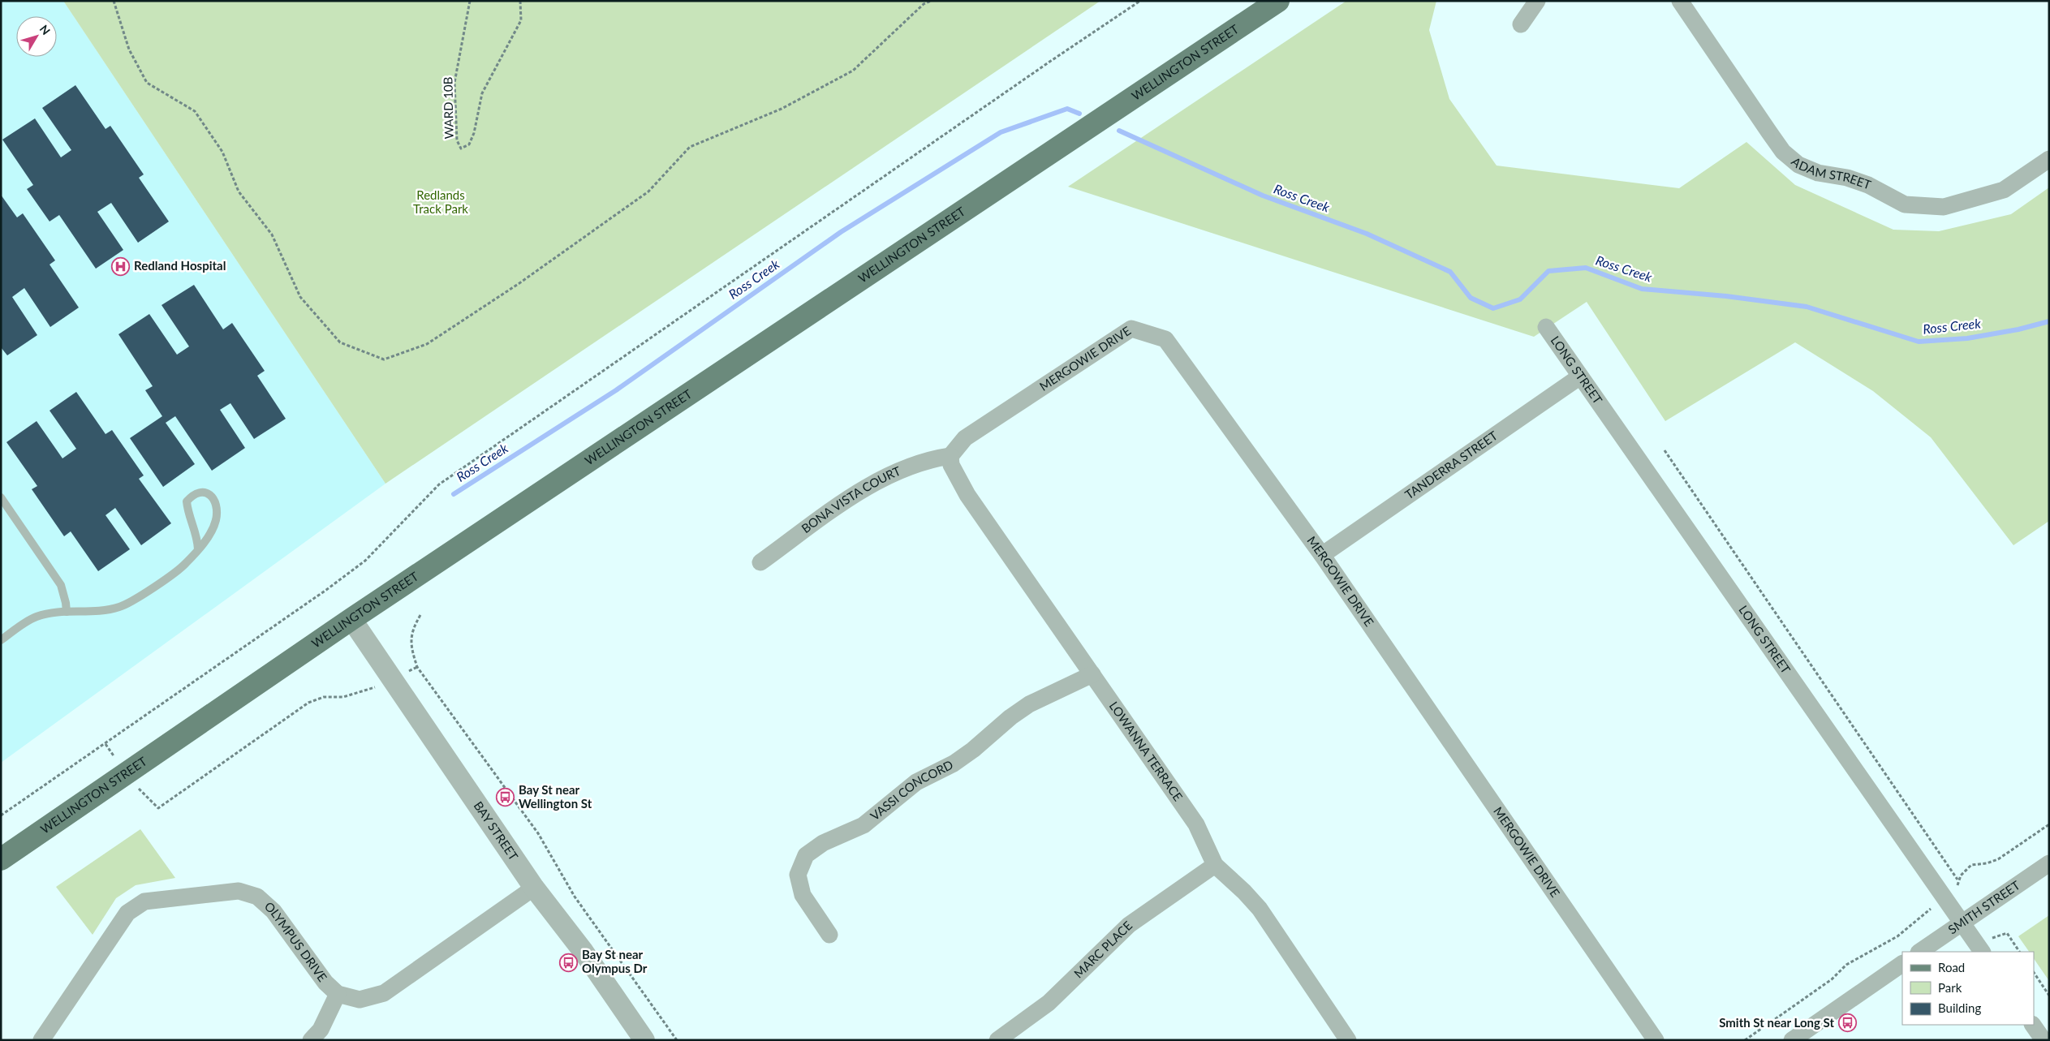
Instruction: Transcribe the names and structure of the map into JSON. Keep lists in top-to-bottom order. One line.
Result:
{"streets":{"main road":["WELLINGTON STREET"],"street":["ADAM STREET","MERGOWIE DRIVE","LONG STREET","TANDERRA STREET","BONA VISTA COURT","LOWANNA TERRACE","VASSI CONCORD","BAY STREET","SMITH STREET","OLYMPUS DRIVE","MARC PLACE"],"path":["WARD 10B"]},"crossings":[["WELLINGTON STREET","BAY STREET"],["MERGOWIE DRIVE","TANDERRA STREET"],["MERGOWIE DRIVE","BONA VISTA COURT"],["MERGOWIE DRIVE","LOWANNA TERRACE"],["LONG STREET","TANDERRA STREET"],["LONG STREET","SMITH STREET"],["BONA VISTA COURT","LOWANNA TERRACE"],["LOWANNA TERRACE","VASSI CONCORD"],["LOWANNA TERRACE","MARC PLACE"],["BAY STREET","OLYMPUS DRIVE"]],"water":["Ross Creek"],"parks":["Redlands Track Park"],"places":{"hospital":["Redland Hospital"],"bus stop":["Bay St near Wellington St","Bay St near Olympus Dr","Smith St near Long St"]},"legend":["Road","Park","Building"],"north":"top right"}
